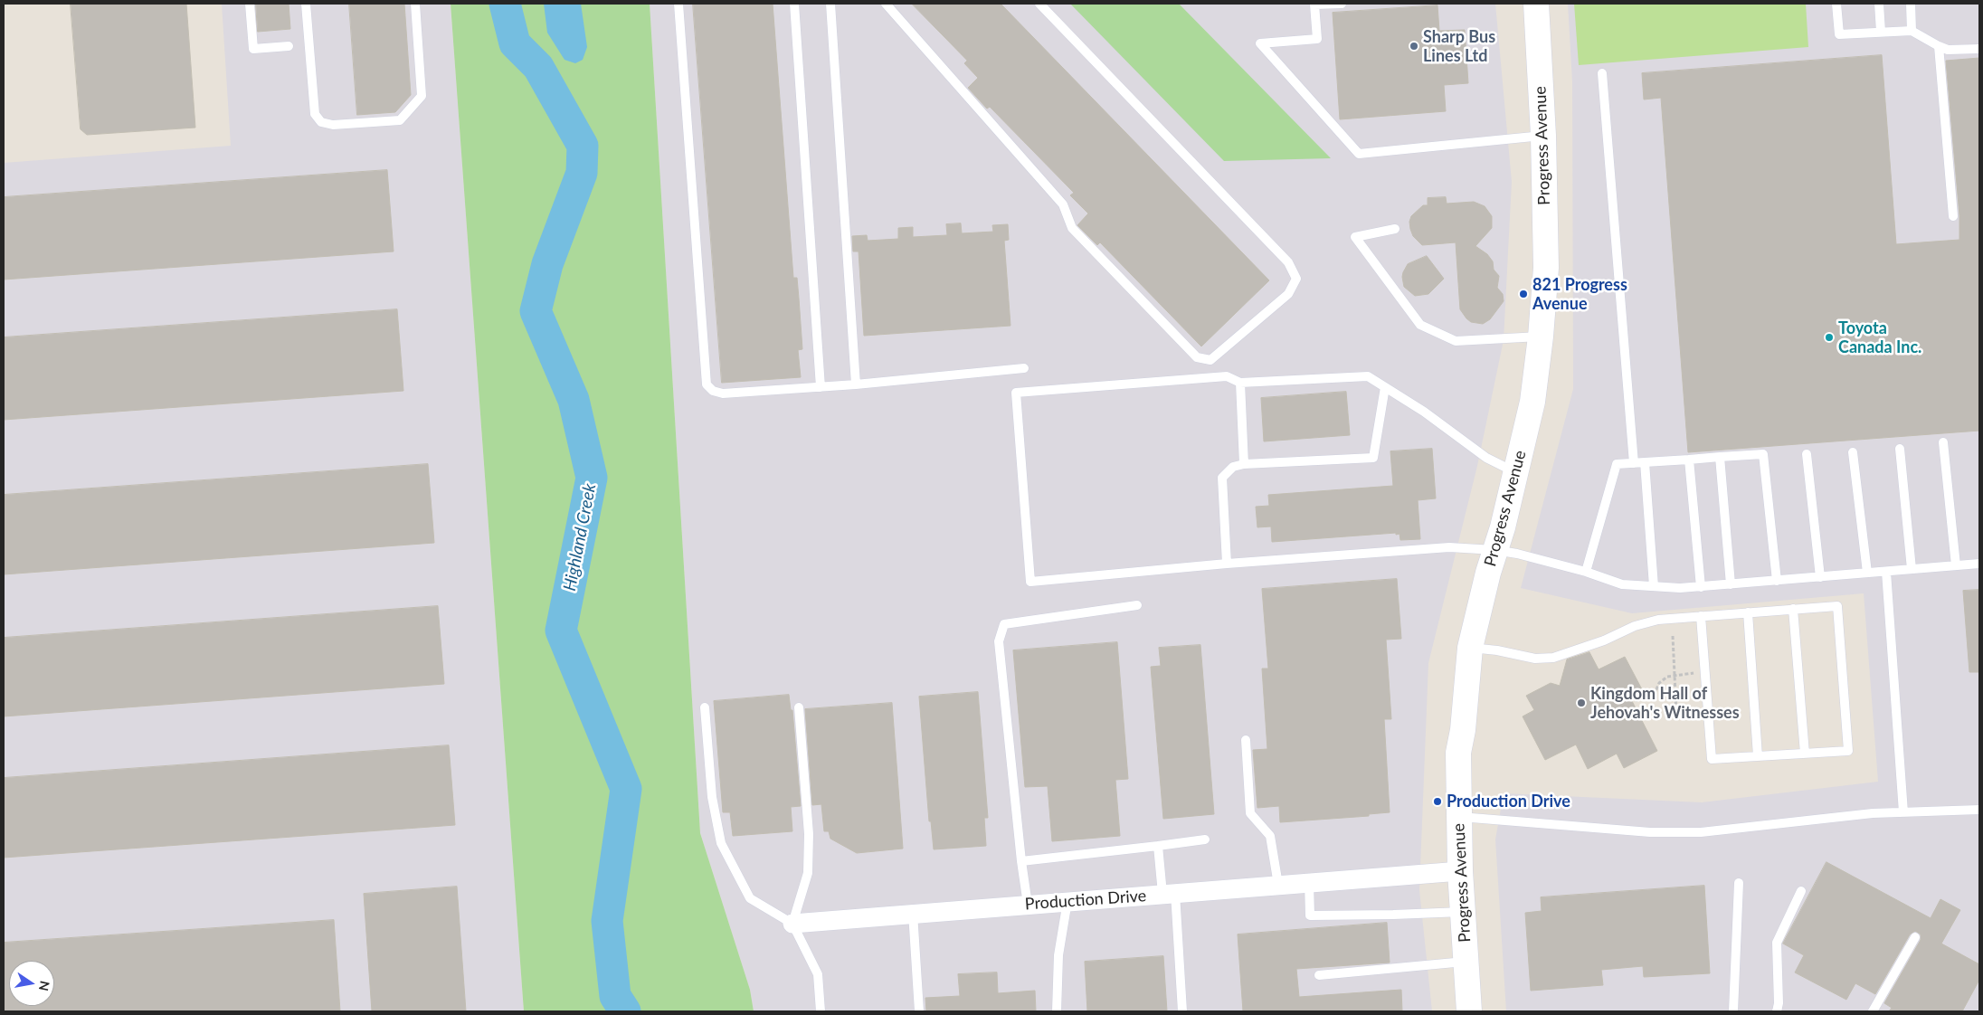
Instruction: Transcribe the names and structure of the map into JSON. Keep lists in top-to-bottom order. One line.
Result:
{"streets":{"main road":["Progress Avenue"],"street":["Production Drive"]},"crossings":[["Progress Avenue","Production Drive"]],"water":["Highland Creek"],"places":["Sharp Bus Lines Ltd","821 Progress Avenue","Toyota Canada Inc.","Kingdom Hall of Jehovah's Witnesses","Production Drive"],"north":"right"}
